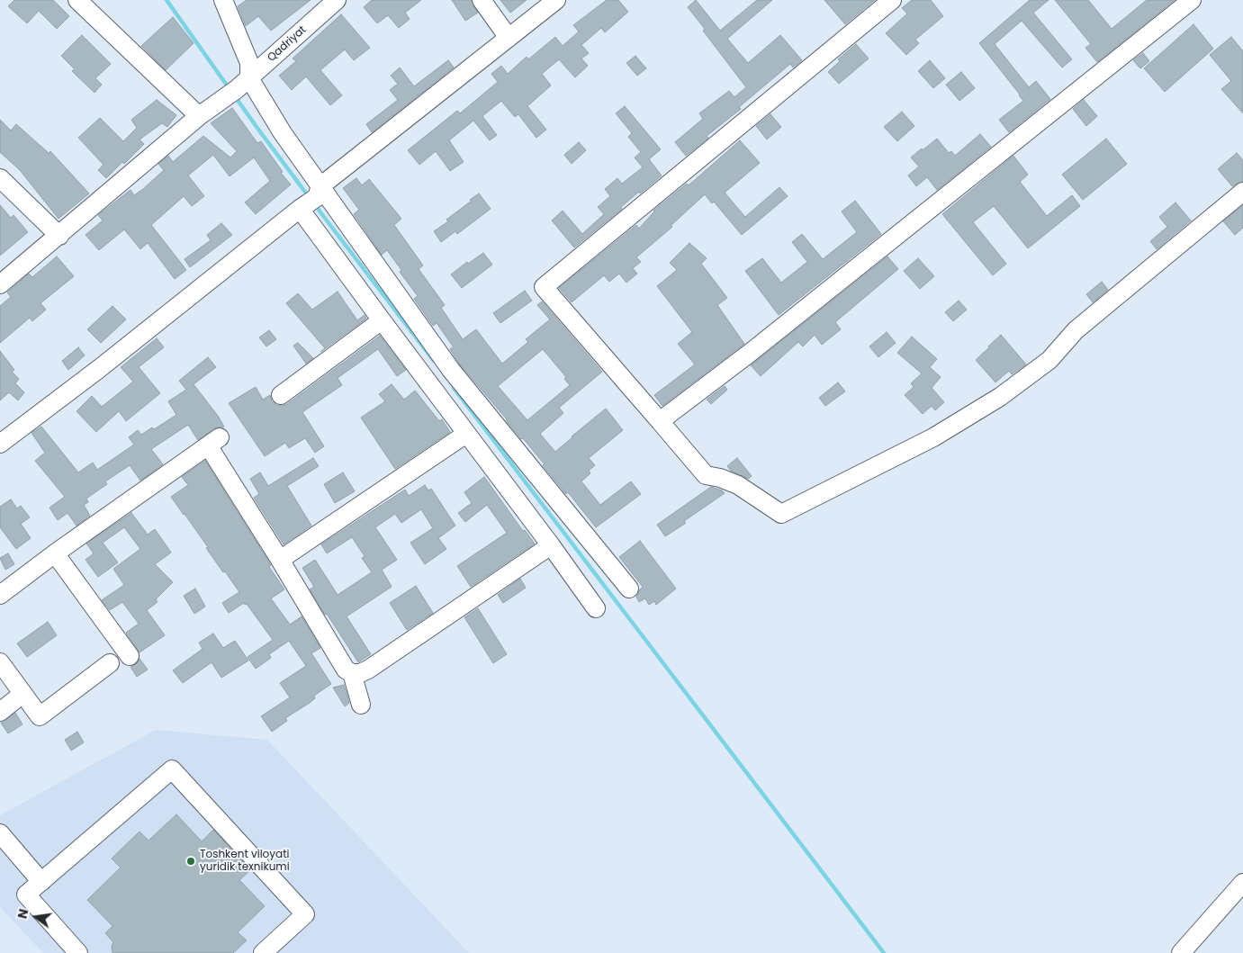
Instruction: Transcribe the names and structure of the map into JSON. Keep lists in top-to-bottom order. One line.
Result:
{"streets":{"street":["Qadriyat"]},"places":["Toshkent viloyati yuridik texnikumi"],"north":"left"}
